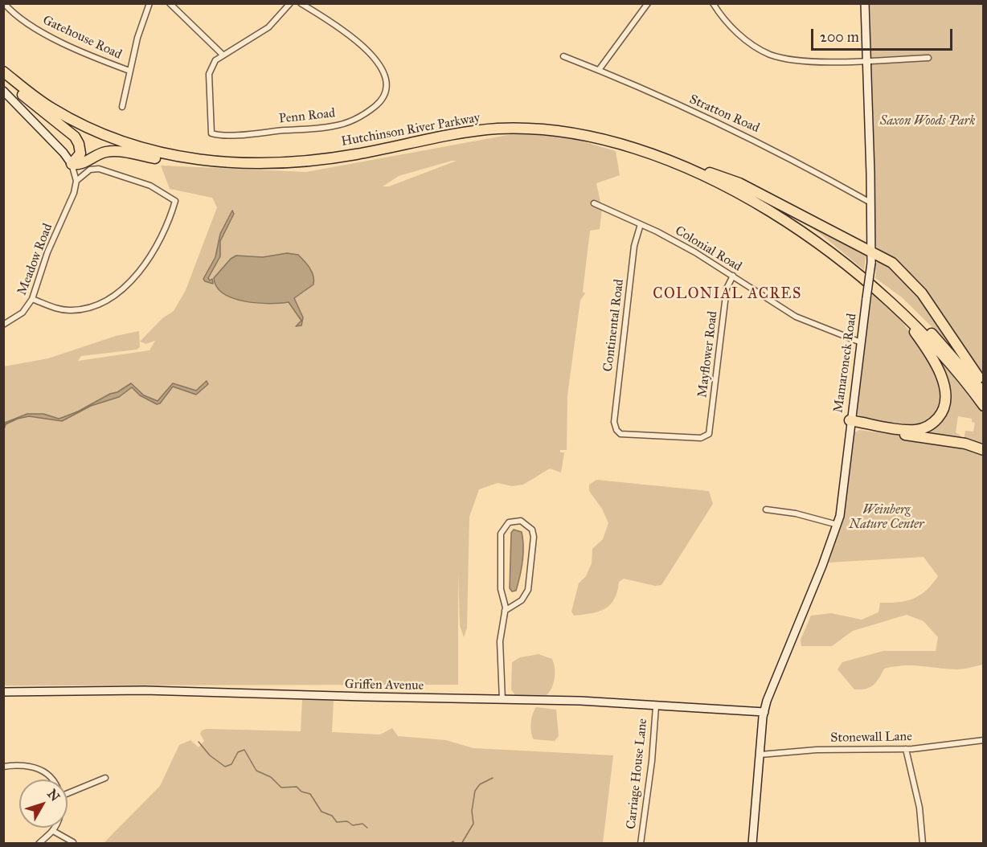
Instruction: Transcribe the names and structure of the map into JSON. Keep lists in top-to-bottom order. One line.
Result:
{"streets":{"highway":["Hutchinson River Parkway"],"street":["Gatehouse Road","Stratton Road","Penn Road","Colonial Road","Meadow Road","Continental Road","Mayflower Road","Mamaroneck Road","Griffen Avenue","Stonewall Lane","Carriage House Lane"]},"crossings":[["Stratton Road","Mamaroneck Road"],["Colonial Road","Continental Road"],["Colonial Road","Mayflower Road"],["Colonial Road","Mamaroneck Road"],["Continental Road","Mayflower Road"],["Mamaroneck Road","Griffen Avenue"],["Mamaroneck Road","Stonewall Lane"],["Griffen Avenue","Carriage House Lane"]],"districts":["COLONIAL ACRES"],"parks":["Saxon Woods Park","Weinberg Nature Center"],"scale_bar":"200 m","north":"top right"}
